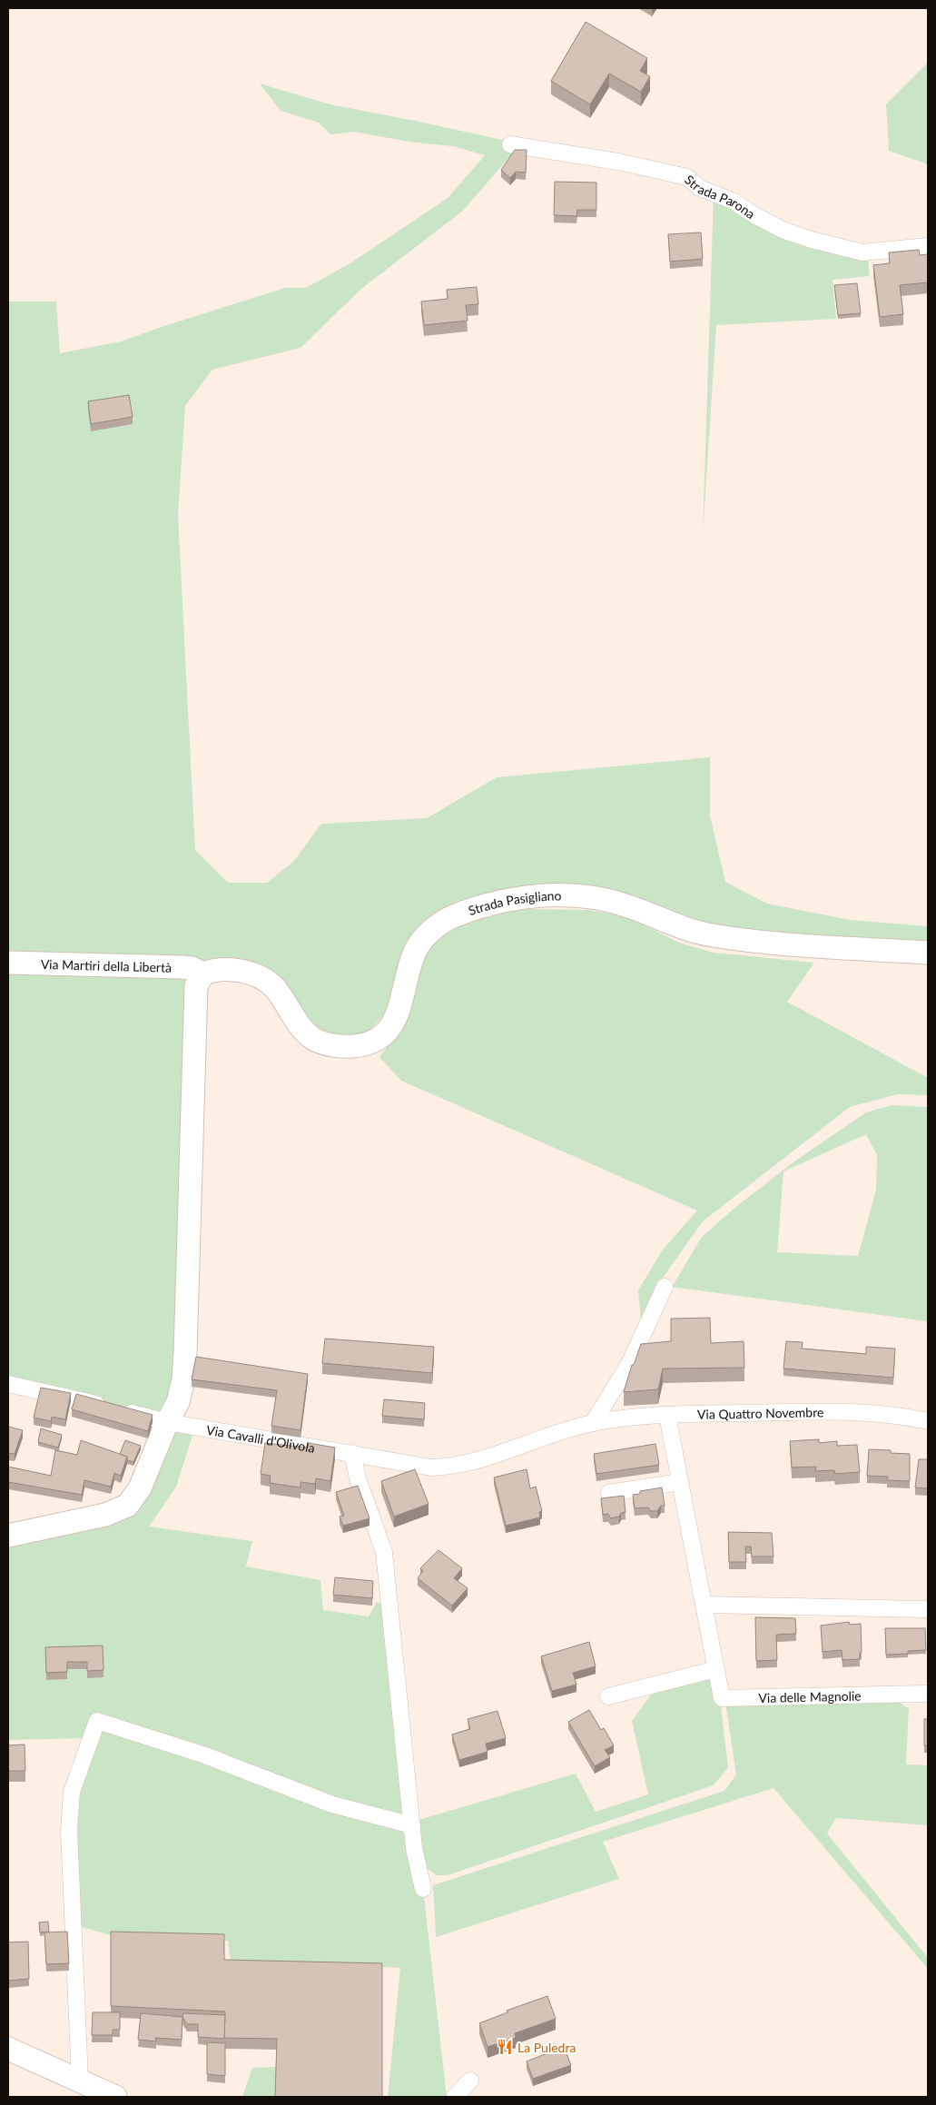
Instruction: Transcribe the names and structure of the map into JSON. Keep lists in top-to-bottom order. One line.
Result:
{"streets":{"street":["Strada Parona","Strada Pasigliano","Via Martiri della Libertà","Via Quattro Novembre","Via Cavalli d'Olivola","Via delle Magnolie"]},"crossings":[["Strada Pasigliano","Via Martiri della Libertà"],["Via Quattro Novembre","Via Cavalli d'Olivola"],["Via Quattro Novembre","Via delle Magnolie"]],"places":{"restaurant":["La Puledra"]}}
